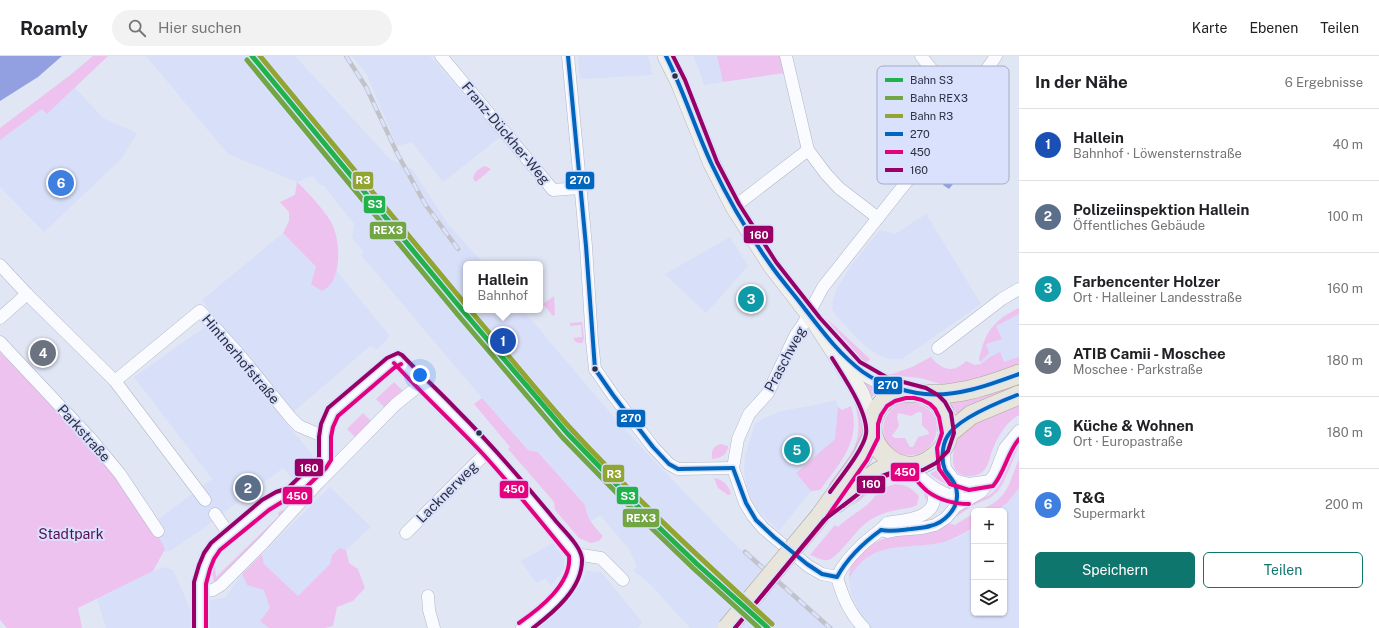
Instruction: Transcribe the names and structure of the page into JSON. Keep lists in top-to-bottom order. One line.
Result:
{"streets":{"street":["Franz-Dückher-Weg","Hintnerhofstraße","Praschweg","Parkstraße","Lacknerweg"]},"parks":["Stadtpark"],"lines":["rail line S3","rail line R3","transit line 270","transit line 160","rail line REX3","transit line 450"],"legend":["Bahn S3","Bahn REX3","Bahn R3","270","450","160"],"page":{"header":"Roamly","search":"Hier suchen","nav":["Karte","Ebenen","Teilen"],"heading":["In der Nähe","6 Ergebnisse"],"list":[{"mark":"1","name":"Hallein","note":"Bahnhof · Löwensternstraße","value":"40 m"},{"mark":"2","name":"Polizeiinspektion Hallein","note":"Öffentliches Gebäude","value":"100 m"},{"mark":"3","name":"Farbencenter Holzer","note":"Ort · Halleiner Landesstraße","value":"160 m"},{"mark":"4","name":"ATIB Camii - Moschee","note":"Moschee · Parkstraße","value":"180 m"},{"mark":"5","name":"Küche & Wohnen","note":"Ort · Europastraße","value":"180 m"},{"mark":"6","name":"T&G","note":"Supermarkt","value":"200 m"}],"pins":["6","3","1","4","5","2"],"popup":["Hallein","Bahnhof"],"map_buttons":["+","−"],"buttons":["Speichern","Teilen"]}}
